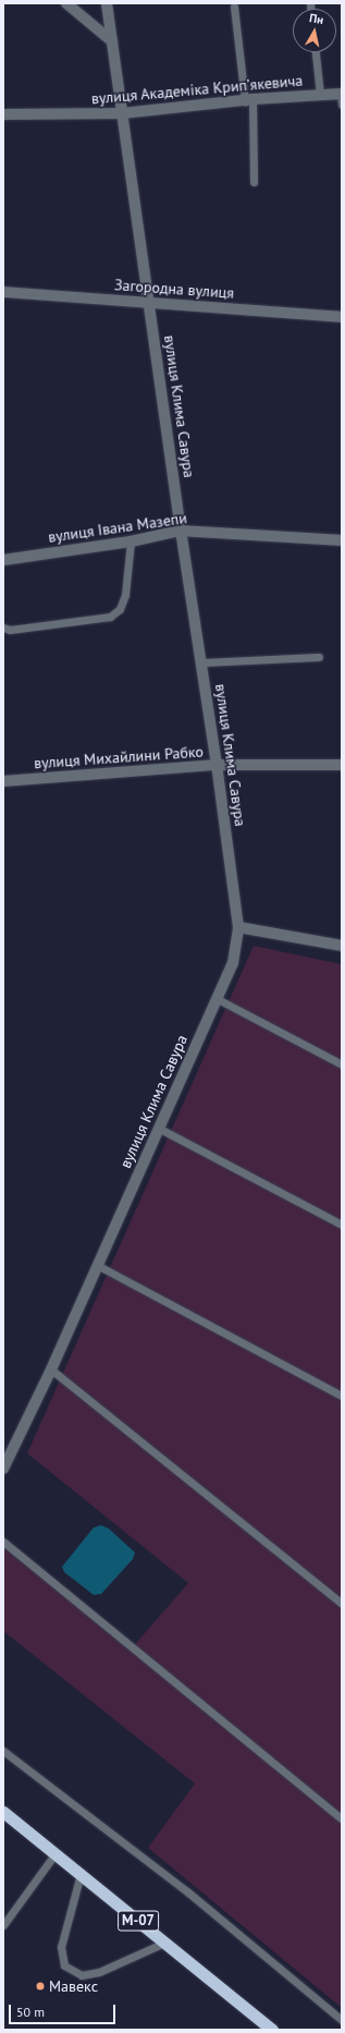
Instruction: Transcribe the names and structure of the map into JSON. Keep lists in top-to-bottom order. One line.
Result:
{"streets":{"highway":["М-07"],"street":["вулиця Академіка Крипʼякевича","Загородна вулиця","вулиця Клима Савура","вулиця Івана Мазепи","вулиця Михайлини Рабко"]},"crossings":[["вулиця Академіка Крипʼякевича","вулиця Клима Савура"],["Загородна вулиця","вулиця Клима Савура"],["вулиця Клима Савура","вулиця Івана Мазепи"],["вулиця Клима Савура","вулиця Михайлини Рабко"]],"places":["Мавекс"],"scale_bar":"50 m","north":"top"}
